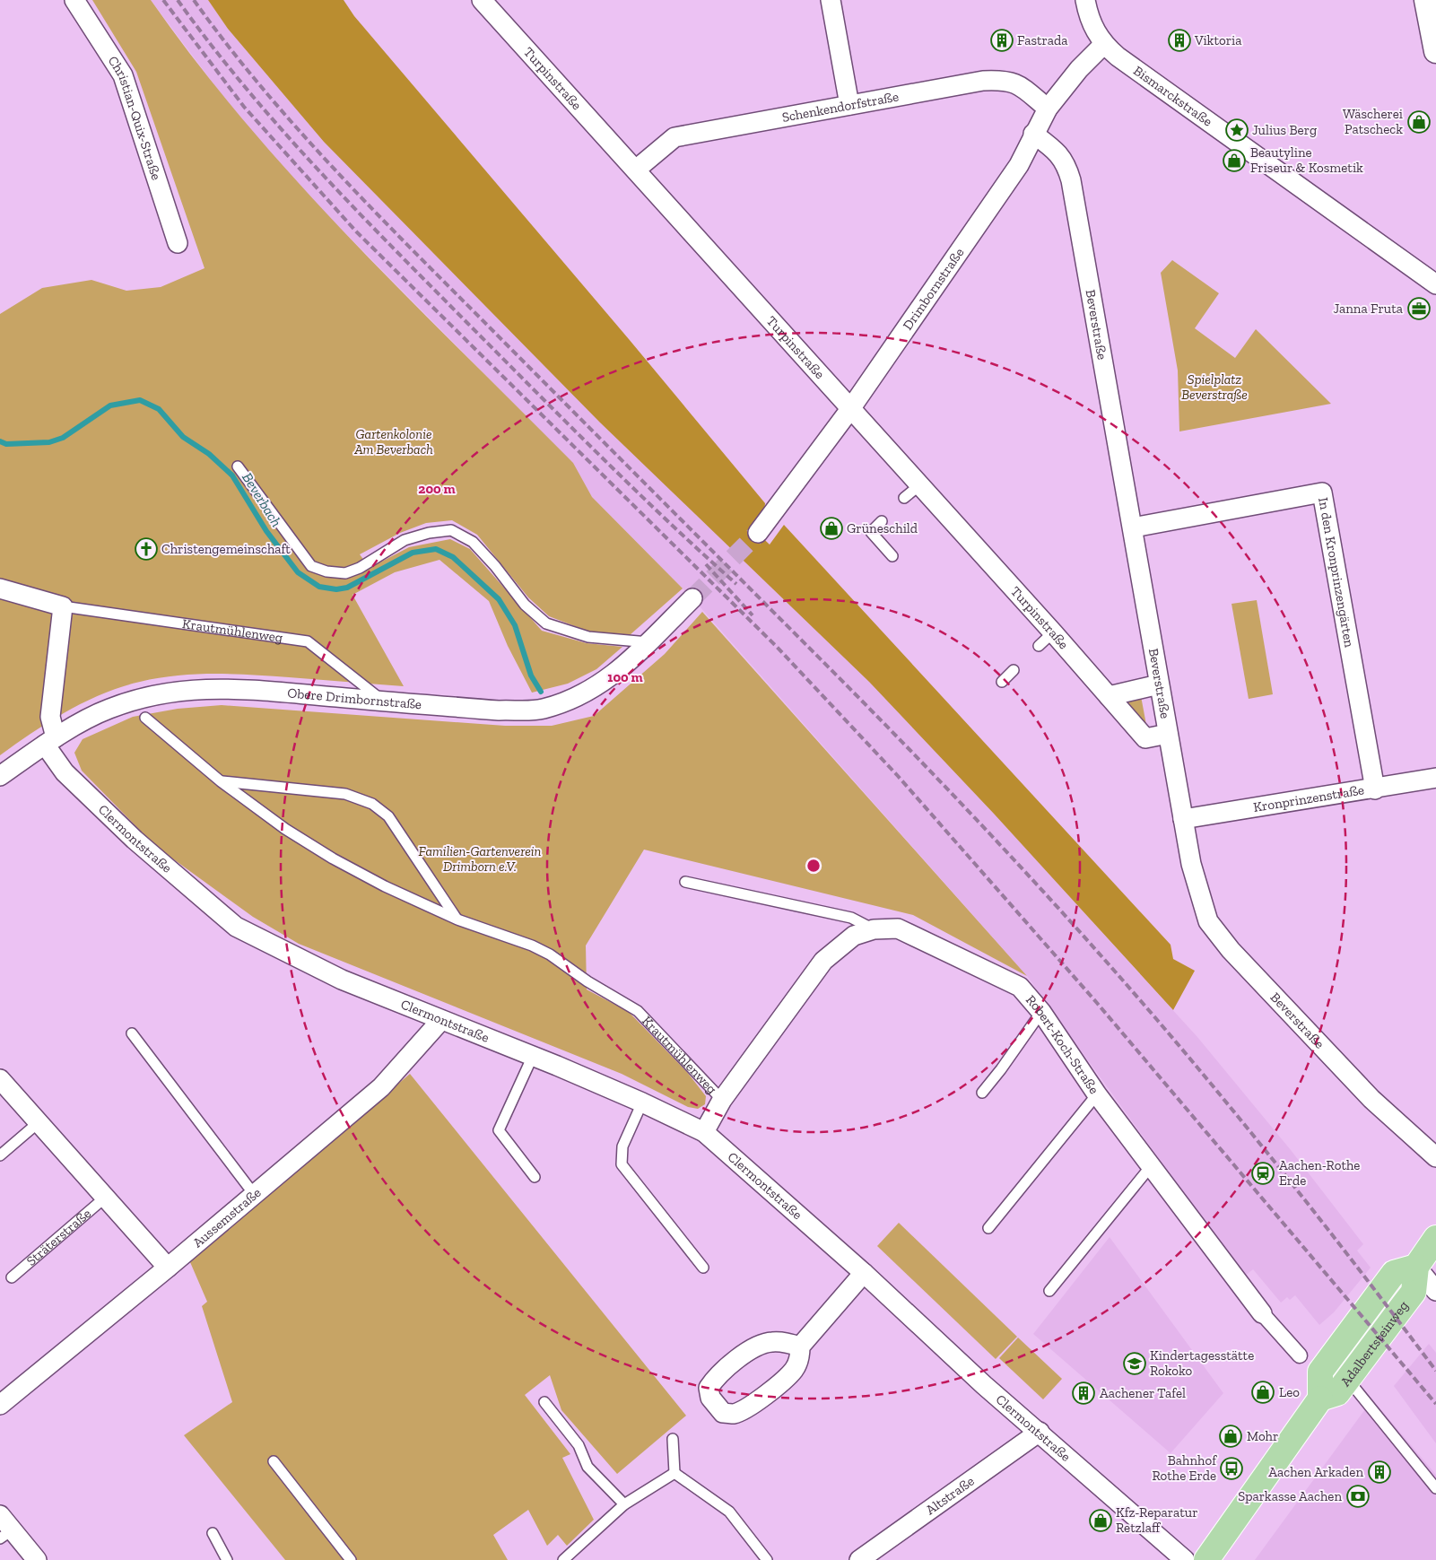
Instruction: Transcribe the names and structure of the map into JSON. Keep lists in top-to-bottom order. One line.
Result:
{"streets":{"main road":["Adalbertsteinweg"],"street":["Turpinstraße","Bismarckstraße","Schenkendorfstraße","Christian-Quix-Straße","Drimbornstraße","Beverstraße","In den Kronprinzengärten","Krautmühlenweg","Obere Drimbornstraße","Kronprinzenstraße","Clermontstraße","Robert-Koch-Straße","Aussemstraße","Altstraße"],"lane":["Sträterstraße"]},"crossings":[["Turpinstraße","Schenkendorfstraße"],["Turpinstraße","Drimbornstraße"],["Turpinstraße","Beverstraße"],["Bismarckstraße","Drimbornstraße"],["Schenkendorfstraße","Drimbornstraße"],["Drimbornstraße","Beverstraße"],["Beverstraße","In den Kronprinzengärten"],["Beverstraße","Kronprinzenstraße"],["In den Kronprinzengärten","Kronprinzenstraße"],["Krautmühlenweg","Obere Drimbornstraße"],["Krautmühlenweg","Robert-Koch-Straße"],["Obere Drimbornstraße","Clermontstraße"],["Clermontstraße","Robert-Koch-Straße"],["Clermontstraße","Aussemstraße"],["Clermontstraße","Altstraße"]],"water":["Beverbach"],"parks":["Spielplatz Beverstraße","Gartenkolonie Am Beverbach","Familien-Gartenverein Drimborn e.V."],"places":{"building":["Fastrada","Viktoria","Aachener Tafel","Aachen Arkaden"],"shop":["Wäscherei Patscheck","Beautyline Friseur & Kosmetik","Grüneschild","Leo","Mohr","Kfz-Reparatur Retzlaff"],"place":["Julius Berg"],"office":["Janna Fruta"],"church":["Christengemeinschaft"],"station":["Aachen-Rothe Erde"],"school or university":["Kindertagesstätte Rokoko"],"bus stop":["Bahnhof Rothe Erde"],"bank":["Sparkasse Aachen"]},"rings":["200 m","100 m"]}
